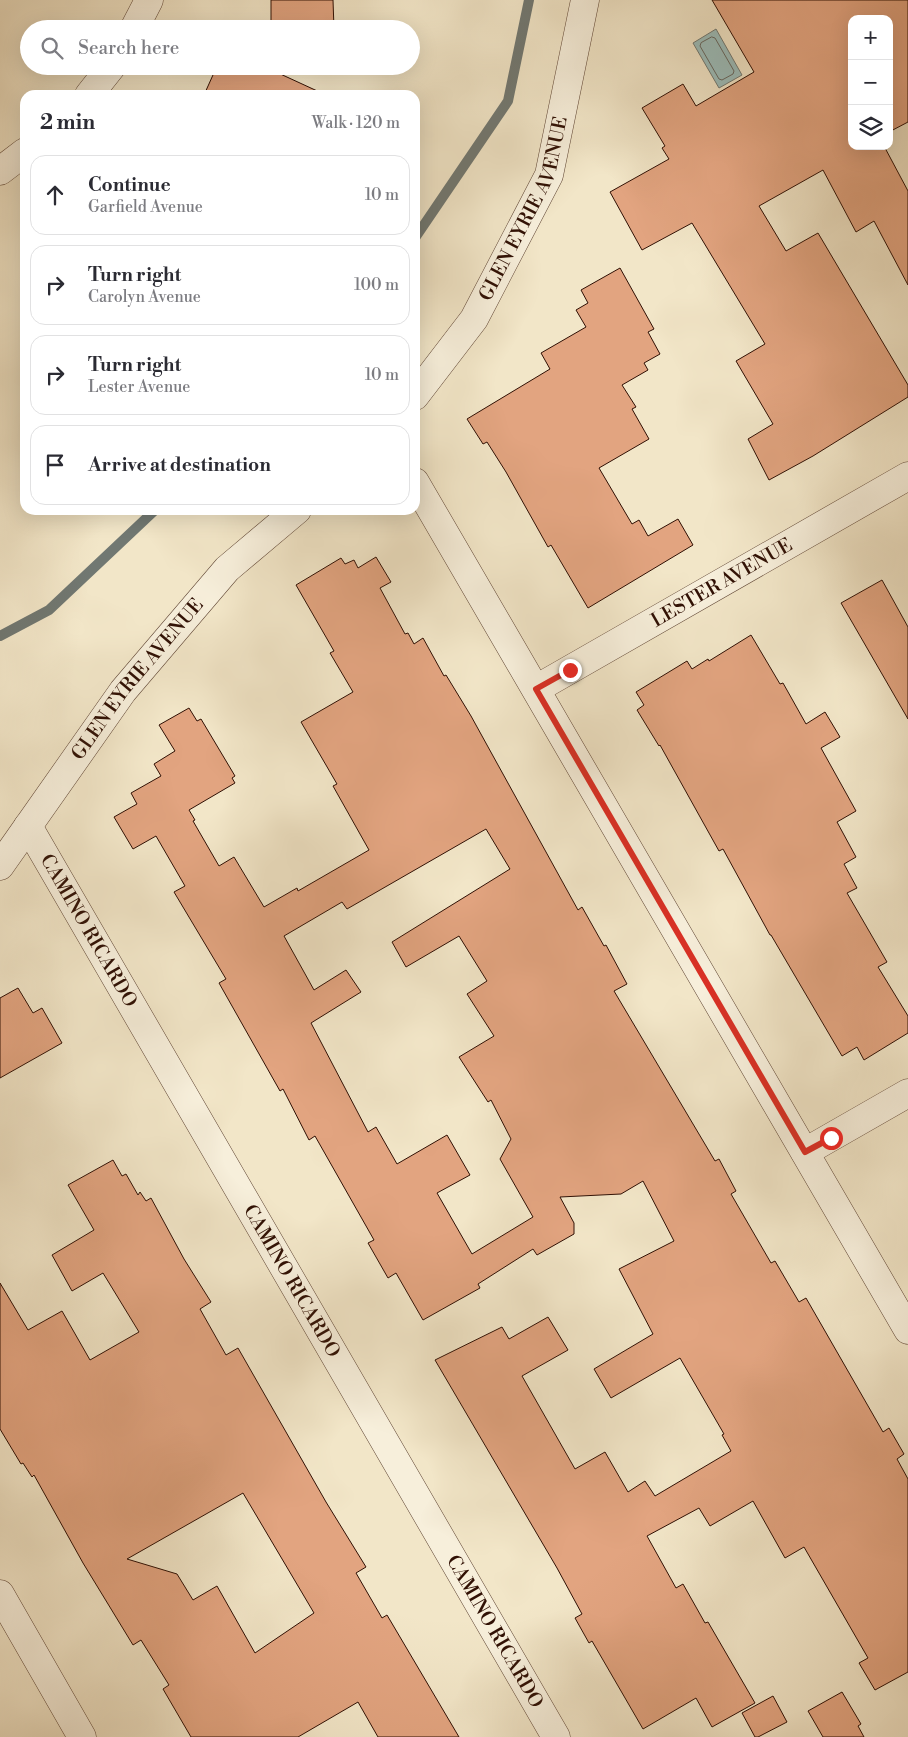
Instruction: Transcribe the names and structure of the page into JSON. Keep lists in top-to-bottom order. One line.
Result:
{"streets":{"street":["GLEN EYRIE AVENUE","LESTER AVENUE","CAMINO RICARDO"]},"crossings":[["GLEN EYRIE AVENUE","CAMINO RICARDO"]],"page":{"map_buttons":["+","−"],"search":"Search here","heading":["2 min","Walk · 120 m"],"list":[["Continue","Garfield Avenue","10 m"],["Turn right","Carolyn Avenue","100 m"],["Turn right","Lester Avenue","10 m"],"Arrive at destination"]}}
